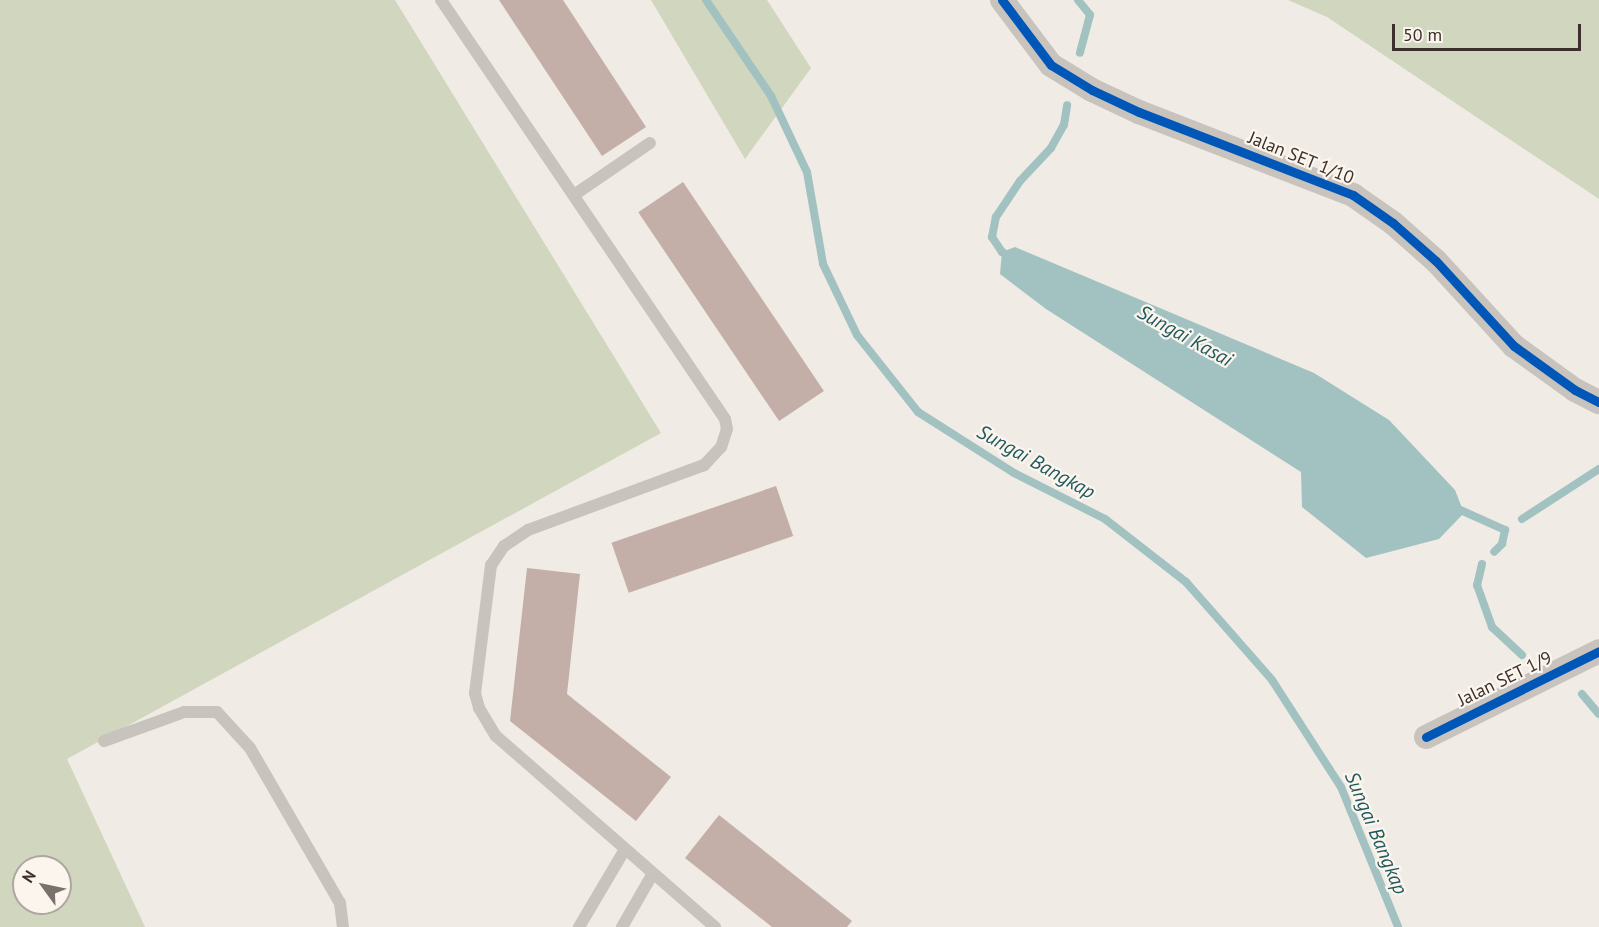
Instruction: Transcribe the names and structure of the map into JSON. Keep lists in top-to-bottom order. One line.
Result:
{"streets":{"street":["Jalan SET 1/10","Jalan SET 1/9"]},"water":["Sungai Kasai","Sungai Bangkap"],"scale_bar":"50 m","north":"top left"}
